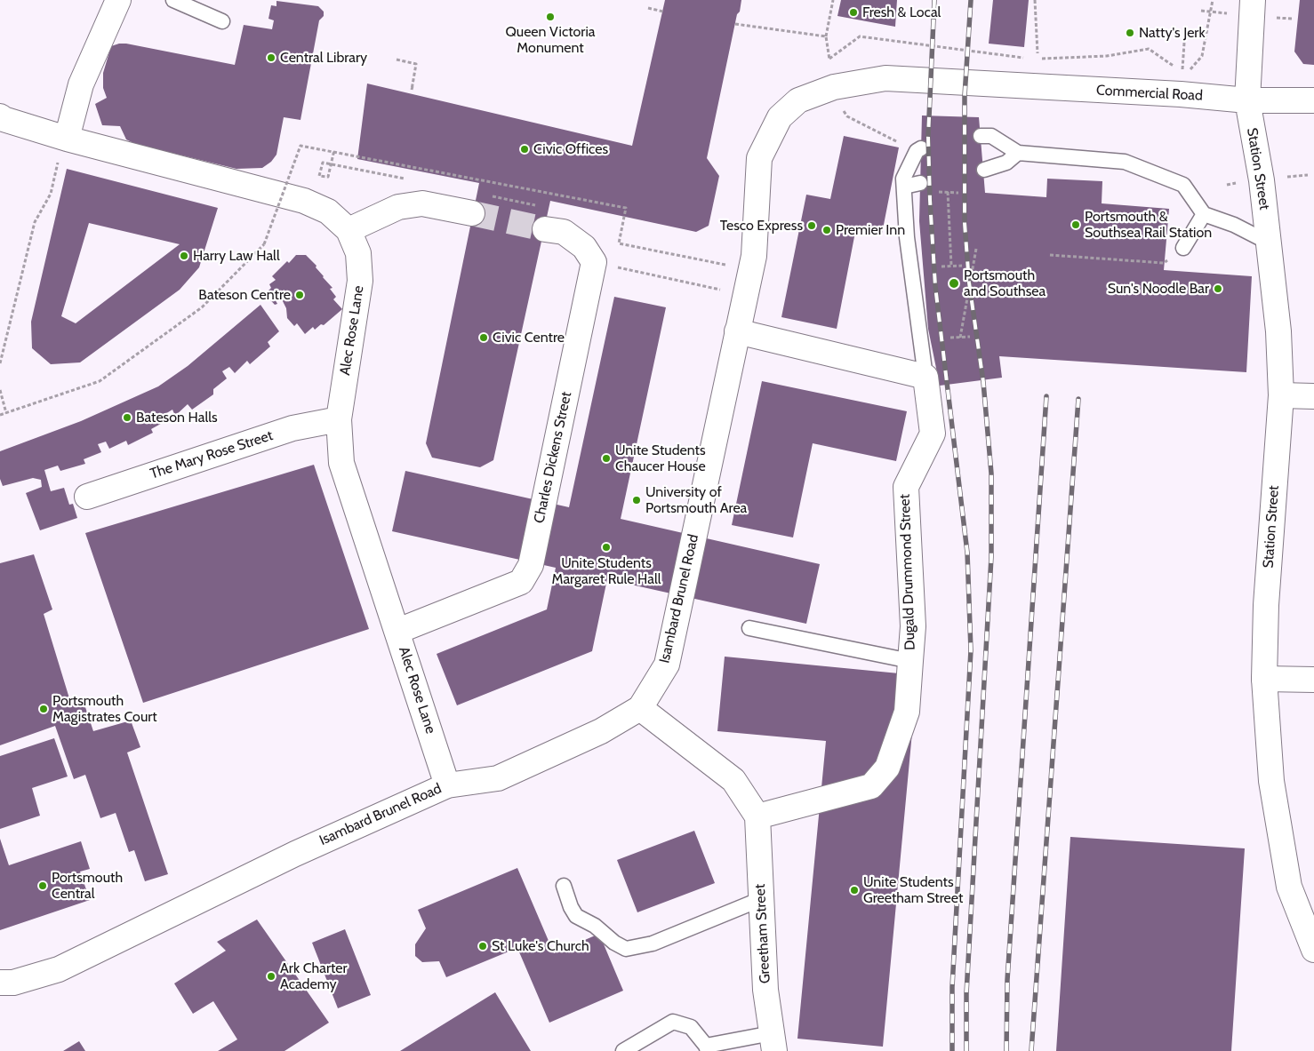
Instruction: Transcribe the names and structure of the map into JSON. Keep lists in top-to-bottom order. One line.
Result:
{"streets":{"street":["Commercial Road","Station Street","Alec Rose Lane","The Mary Rose Street","Charles Dickens Street","Dugald Drummond Street","Isambard Brunel Road","Greetham Street"]},"crossings":[["Commercial Road","Station Street"],["Commercial Road","Isambard Brunel Road"],["Alec Rose Lane","The Mary Rose Street"],["Alec Rose Lane","Charles Dickens Street"],["Alec Rose Lane","Isambard Brunel Road"],["Dugald Drummond Street","Greetham Street"]],"places":["Fresh & Local","Queen Victoria Monument","Natty's Jerk","Central Library","Civic Offices","Portsmouth & Southsea Rail Station","Tesco Express","Premier Inn","Harry Law Hall","Portsmouth and Southsea","Sun's Noodle Bar","Bateson Centre","Civic Centre","Bateson Halls","Unite Students Chaucer House","University of Portsmouth Area","Unite Students Margaret Rule Hall","Portsmouth Magistrates Court","Portsmouth Central","Unite Students Greetham Street","St Luke's Church","Ark Charter Academy"]}
